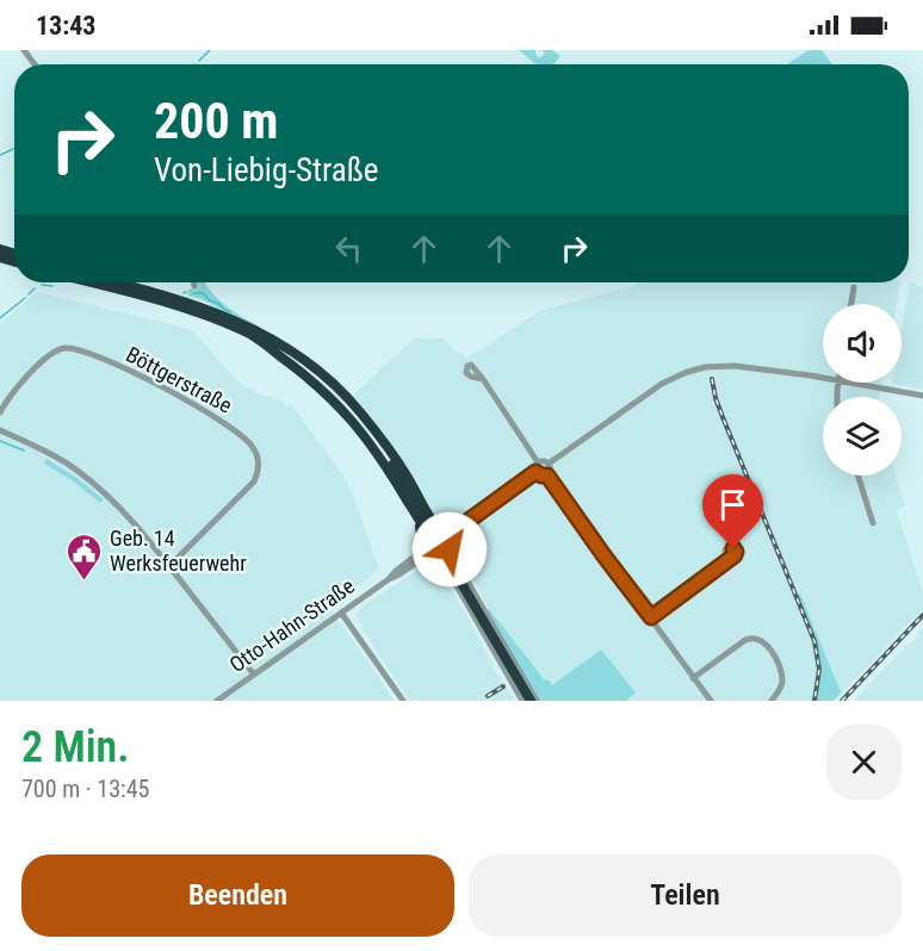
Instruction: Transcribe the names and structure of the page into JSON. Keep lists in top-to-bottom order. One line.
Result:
{"streets":{"street":["Böttgerstraße","Otto-Hahn-Straße"]},"places":{"public building":["Geb. 14 Werksfeuerwehr"]},"page":{"status":"13:43","turn":["200 m","Von-Liebig-Straße"],"heading":["2 Min.","700 m · 13:45"],"buttons":["Beenden","Teilen"]}}
